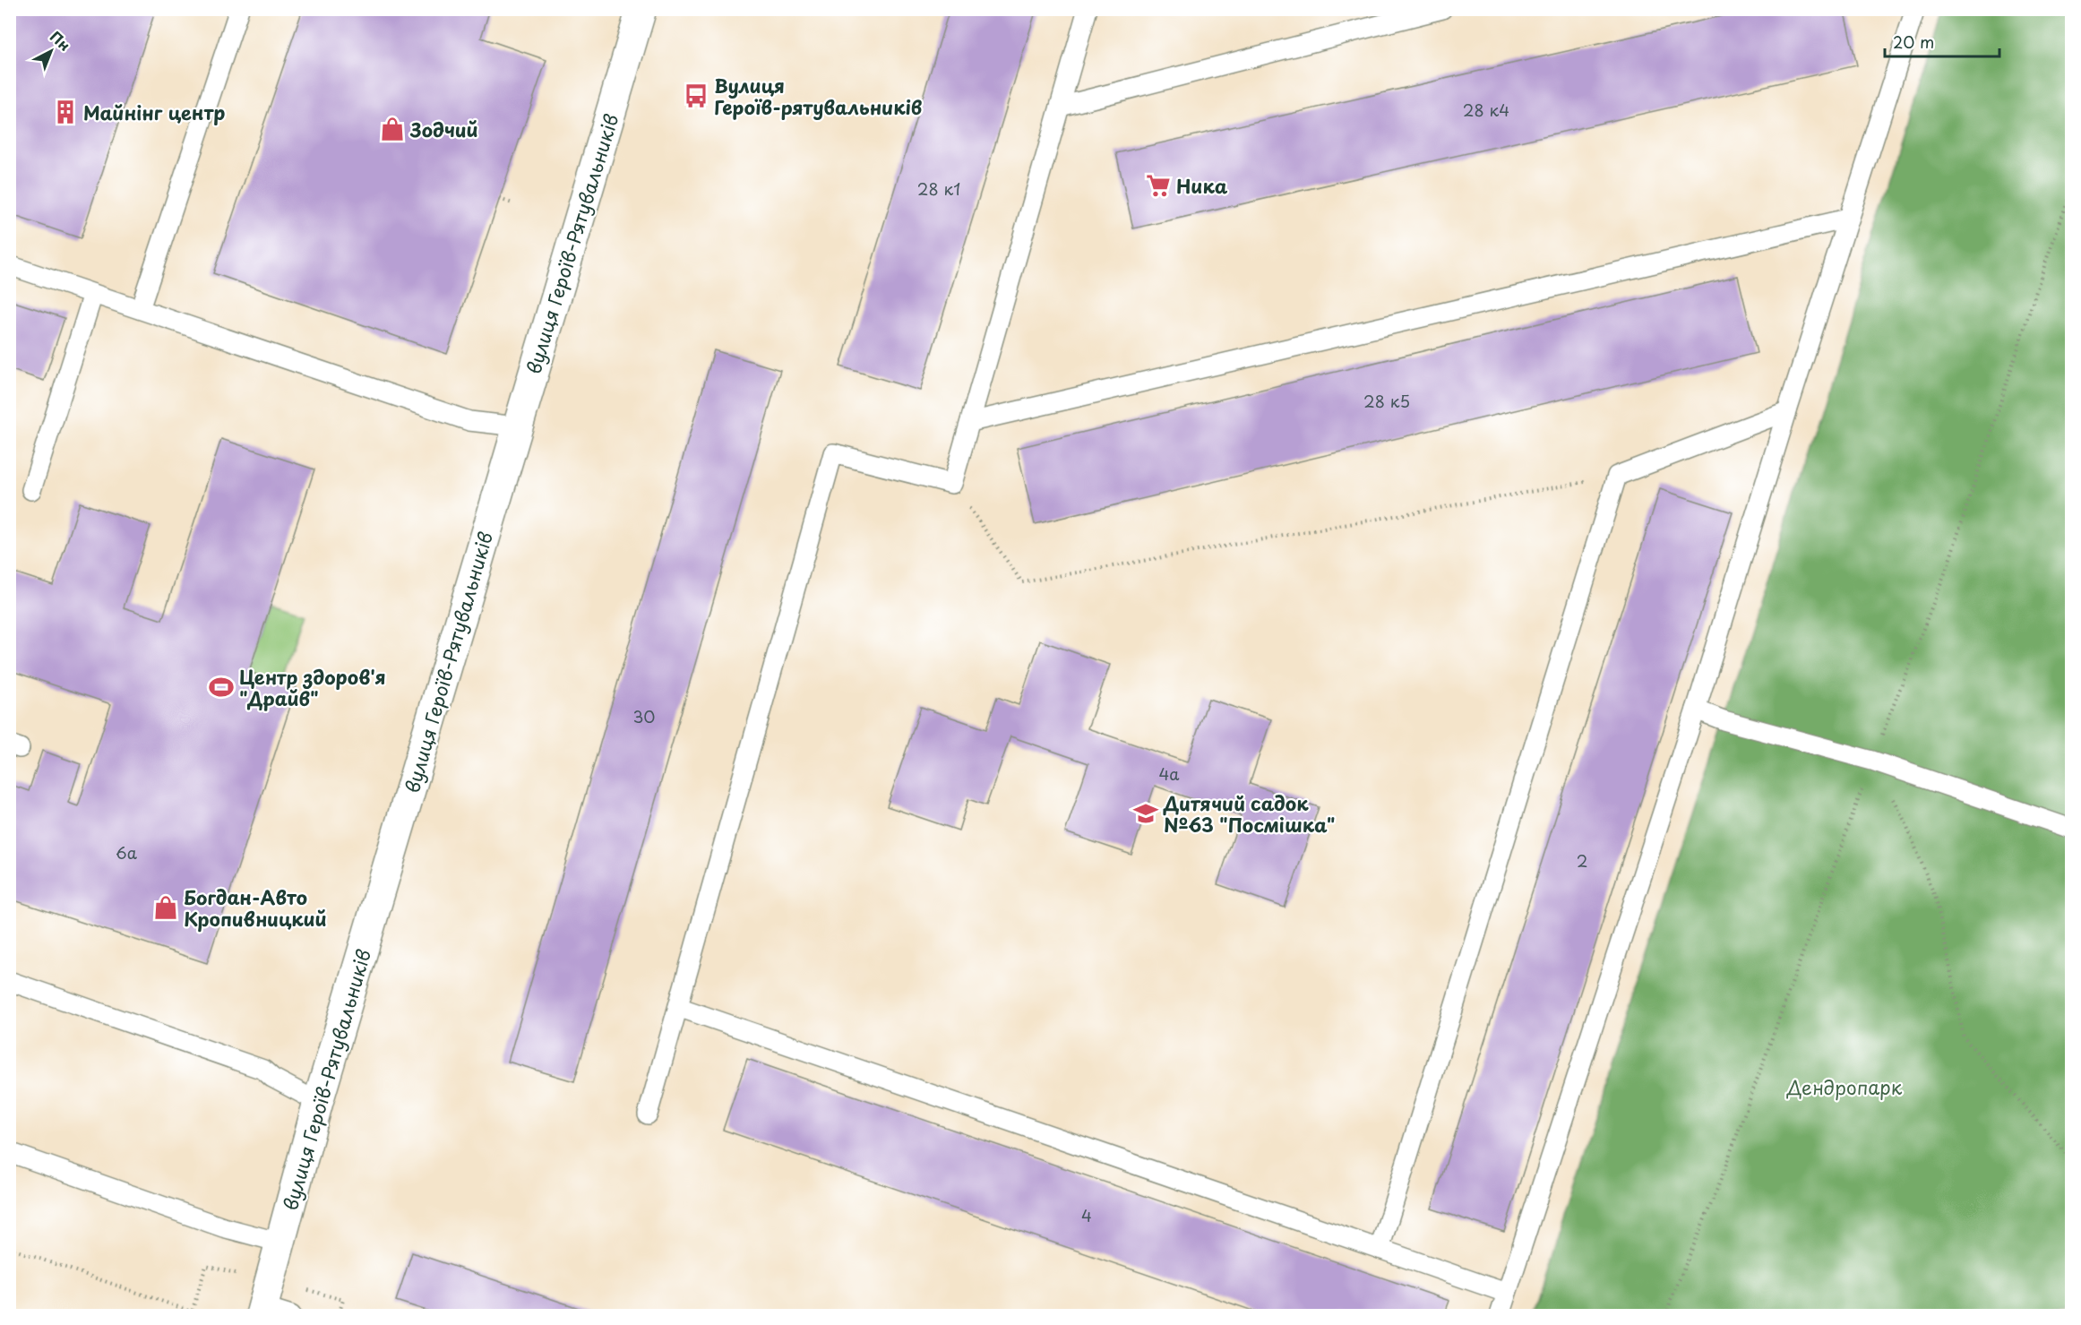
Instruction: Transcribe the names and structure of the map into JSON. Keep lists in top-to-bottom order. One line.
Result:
{"streets":{"main road":["вулиця Героїв-Рятувальників"]},"parks":["Дендропарк"],"places":{"bus stop":["Вулиця Героїв-рятувальників"],"building":["Майнінг центр"],"shop":["Зодчий","Богдан-Авто Кропивницкий"],"supermarket":["Ника"],"sports":["Центр здоров'я \"Драйв\""],"school or university":["Дитячий садок №63 \"Посмішка\""]},"house_numbers":["28 к4","28 к1","28 к5","30","4а","6а","2","4"],"scale_bar":"20 m","north":"top right"}
